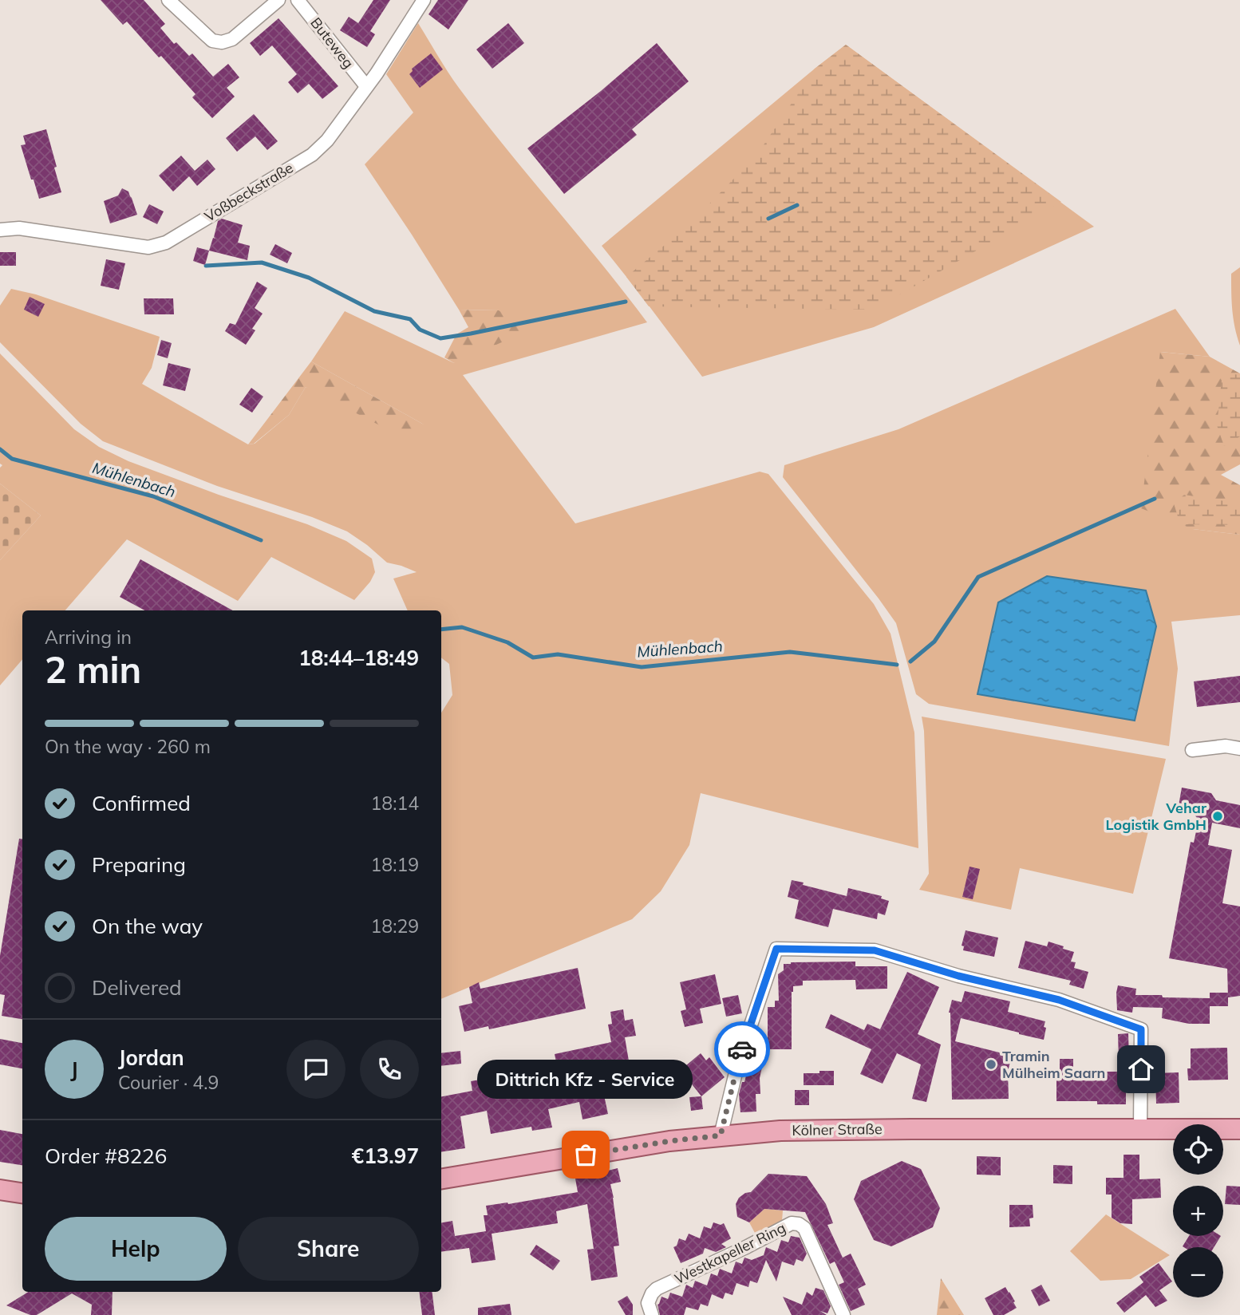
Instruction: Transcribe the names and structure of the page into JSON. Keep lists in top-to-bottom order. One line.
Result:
{"streets":{"main road":["Kölner Straße"],"street":["Buteweg","Voßbeckstraße","Westkapeller Ring"]},"crossings":[["Buteweg","Voßbeckstraße"]],"water":["Mühlenbach"],"places":["Vehar Logistik GmbH","Tramin Mülheim Saarn","Dittrich Kfz - Service"],"page":{"heading":["2 min","Arriving in","18:44–18:49"],"panel":["Jordan","Courier · 4.9","Order #8226","€13.97"],"bar":"On the way · 260 m","list":[["Confirmed","18:14"],["Preparing","18:19"],["On the way","18:29"],"Delivered"],"round":"J","bubble":"Dittrich Kfz - Service","map_buttons":["+","−"],"buttons":["Help","Share"]}}
